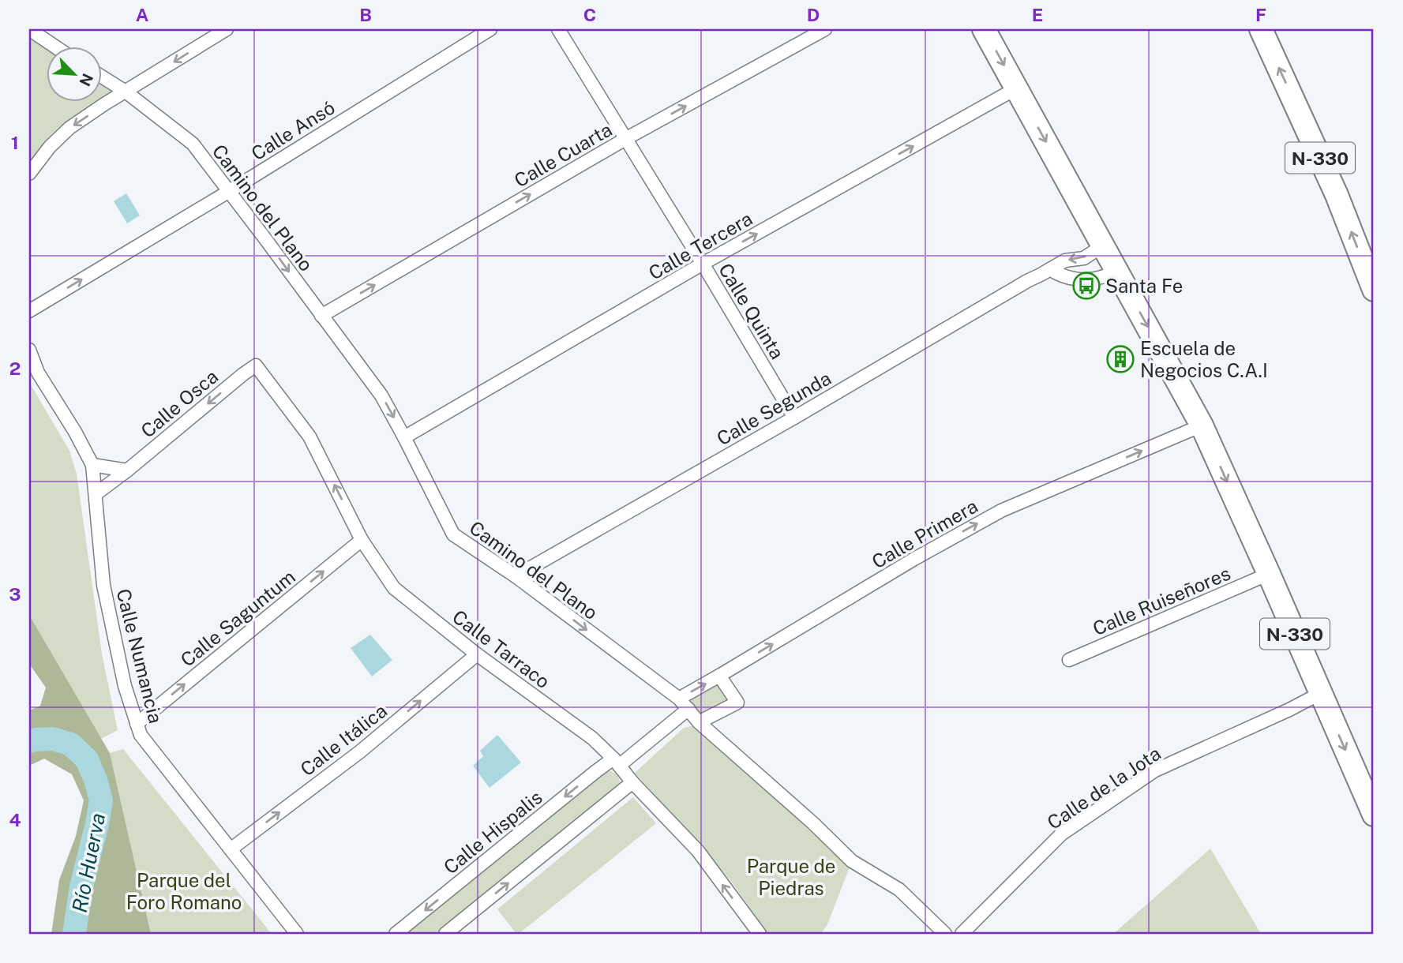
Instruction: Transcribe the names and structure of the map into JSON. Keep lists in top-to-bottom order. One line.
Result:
{"streets":{"highway":["N-330"],"street":["Calle Ansó","Calle Cuarta","Camino del Plano","Calle Tercera","Calle Quinta","Calle Osca","Calle Segunda","Calle Primera","Calle Ruiseñores","Calle Saguntum","Calle Tarraco","Calle Numancia","Calle Itálica","Calle de la Jota","Calle Hispalis"]},"crossings":[["Calle Ansó","Camino del Plano"],["Calle Cuarta","Camino del Plano"],["Calle Cuarta","Calle Quinta"],["N-330","Calle Tercera"],["N-330","Calle Segunda"],["N-330","Calle Primera"],["N-330","Calle Ruiseñores"],["N-330","Calle de la Jota"],["Camino del Plano","Calle Tercera"],["Camino del Plano","Calle Segunda"],["Camino del Plano","Calle Primera"],["Camino del Plano","Calle Hispalis"],["Calle Tercera","Calle Quinta"],["Calle Quinta","Calle Segunda"],["Calle Osca","Calle Tarraco"],["Calle Osca","Calle Numancia"],["Calle Saguntum","Calle Tarraco"],["Calle Saguntum","Calle Numancia"],["Calle Tarraco","Calle Itálica"],["Calle Tarraco","Calle Hispalis"],["Calle Numancia","Calle Itálica"]],"one_way":["Calle Ansó","Calle Cuarta","Camino del Plano","Calle Tercera","Calle Osca","Calle Primera","Calle Saguntum","Calle Tarraco","Calle Itálica"],"water":["Río Huerva"],"parks":["Parque de Piedras","Parque del Foro Romano"],"places":{"bus stop":["Santa Fe"],"building":["Escuela de Negocios C.A.I"]},"north":"bottom right","grid":{"columns":["A","B","C","D","E","F"],"rows":["1","2","3","4"]}}
